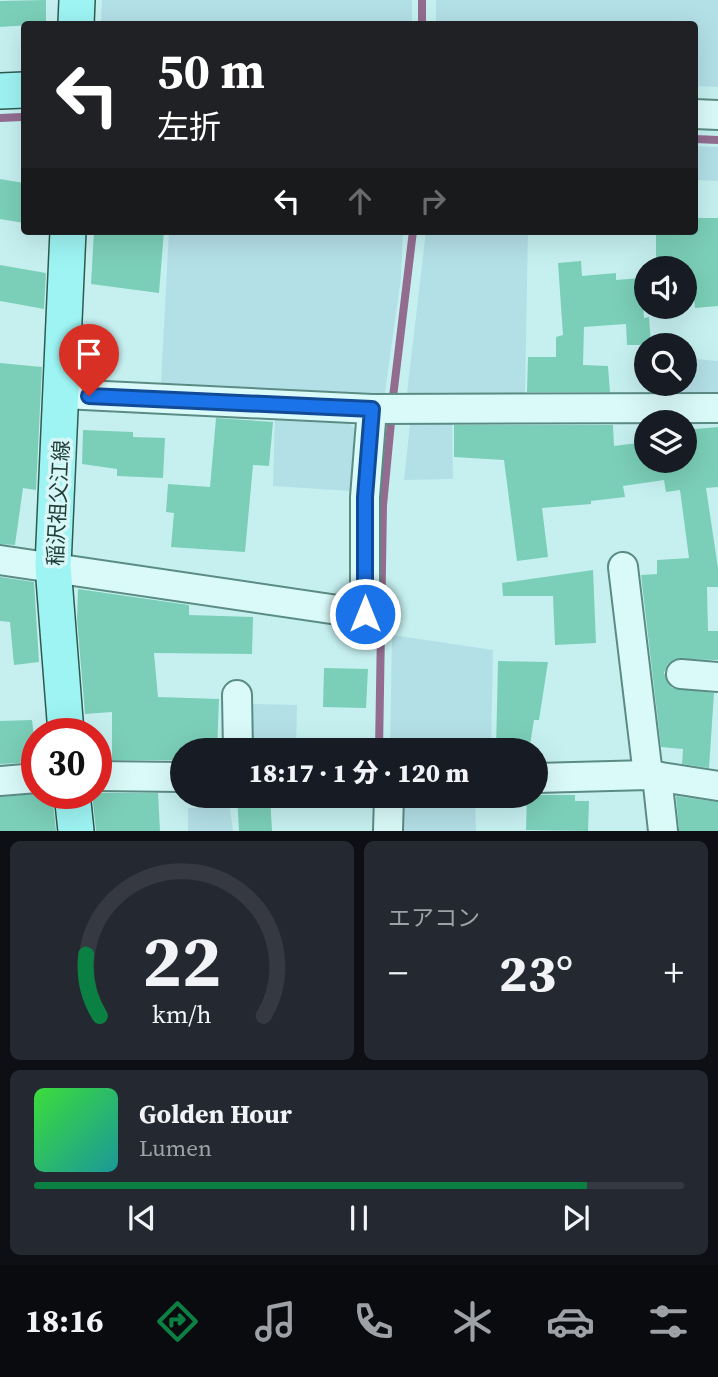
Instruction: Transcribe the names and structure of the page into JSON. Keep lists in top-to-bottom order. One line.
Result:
{"streets":{"main road":["稲沢祖父江線"]},"page":{"turn":["50 m","左折"],"limit":"30","trip":"18:17 · 1 分 · 120 m","tile":"エアコン","heat":["−","23°","+"],"song":["Golden Hour","Lumen"],"tabs":"18:16","gauge":["22","km/h"]}}
